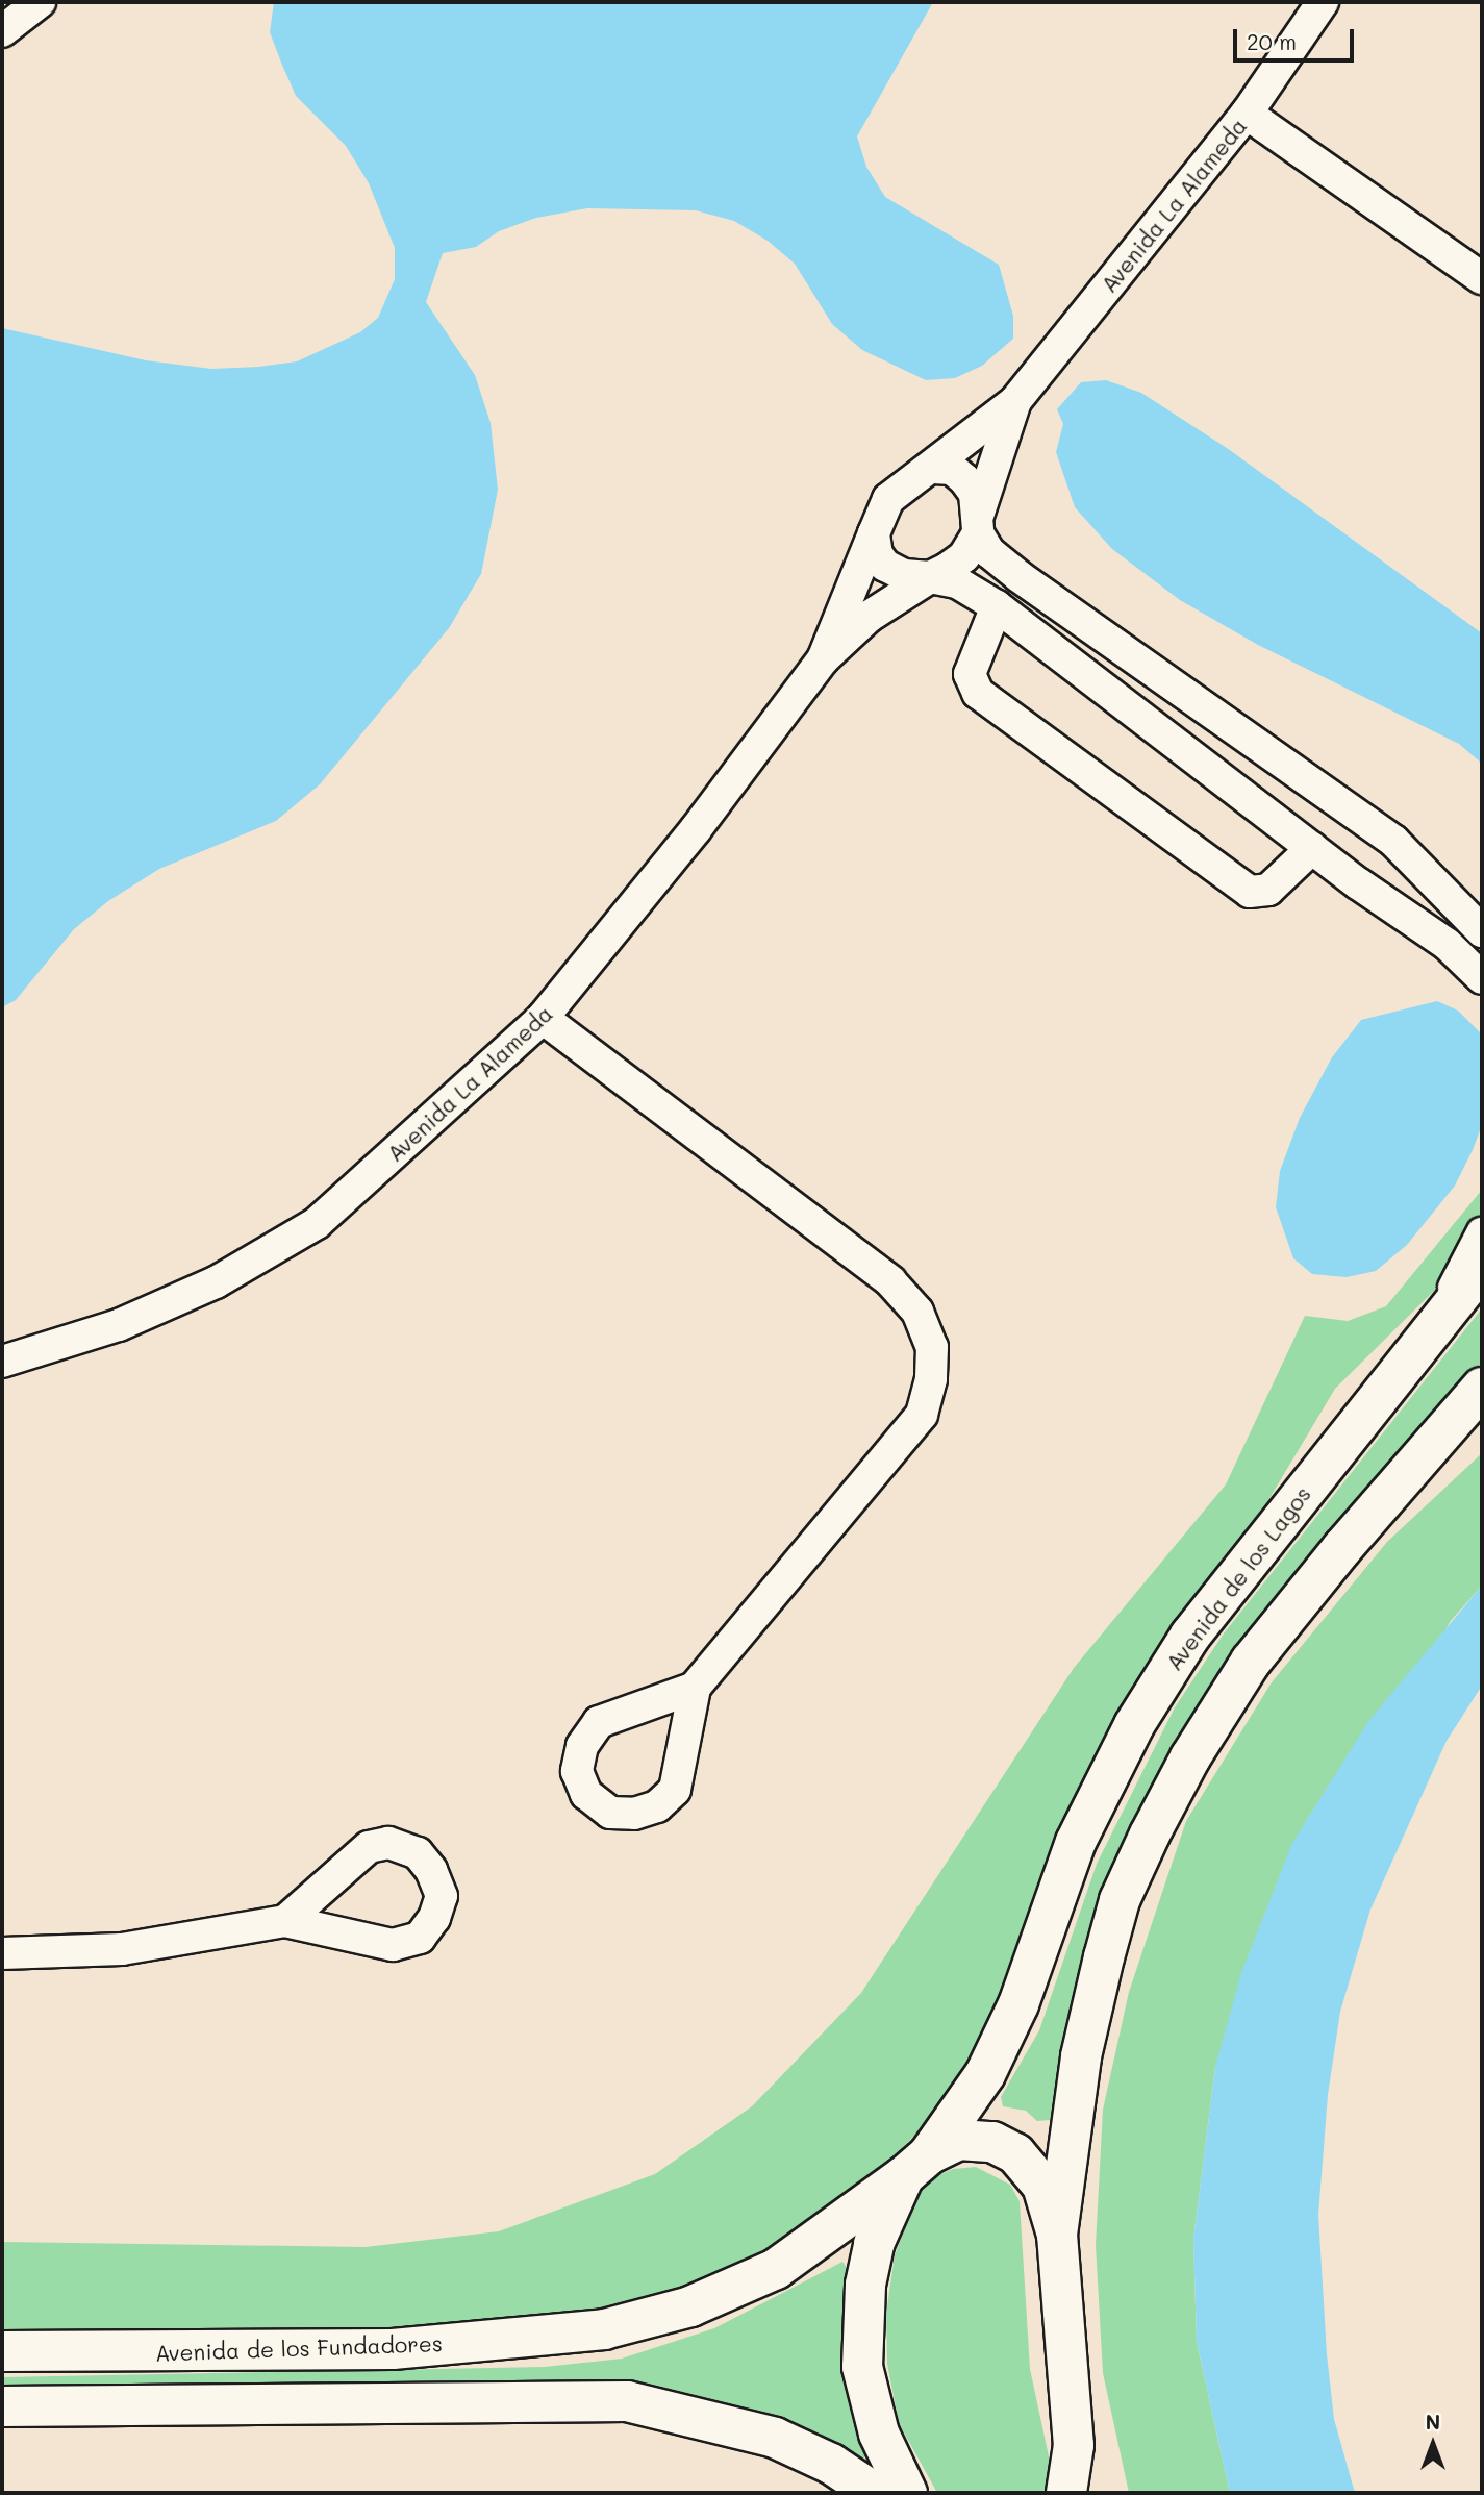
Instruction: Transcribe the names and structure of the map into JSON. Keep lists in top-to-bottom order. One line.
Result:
{"streets":{"street":["Avenida La Alameda","Avenida de los Lagos","Avenida de los Fundadores"]},"crossings":[["Avenida de los Lagos","Avenida de los Fundadores"]],"scale_bar":"20 m","north":"top"}
